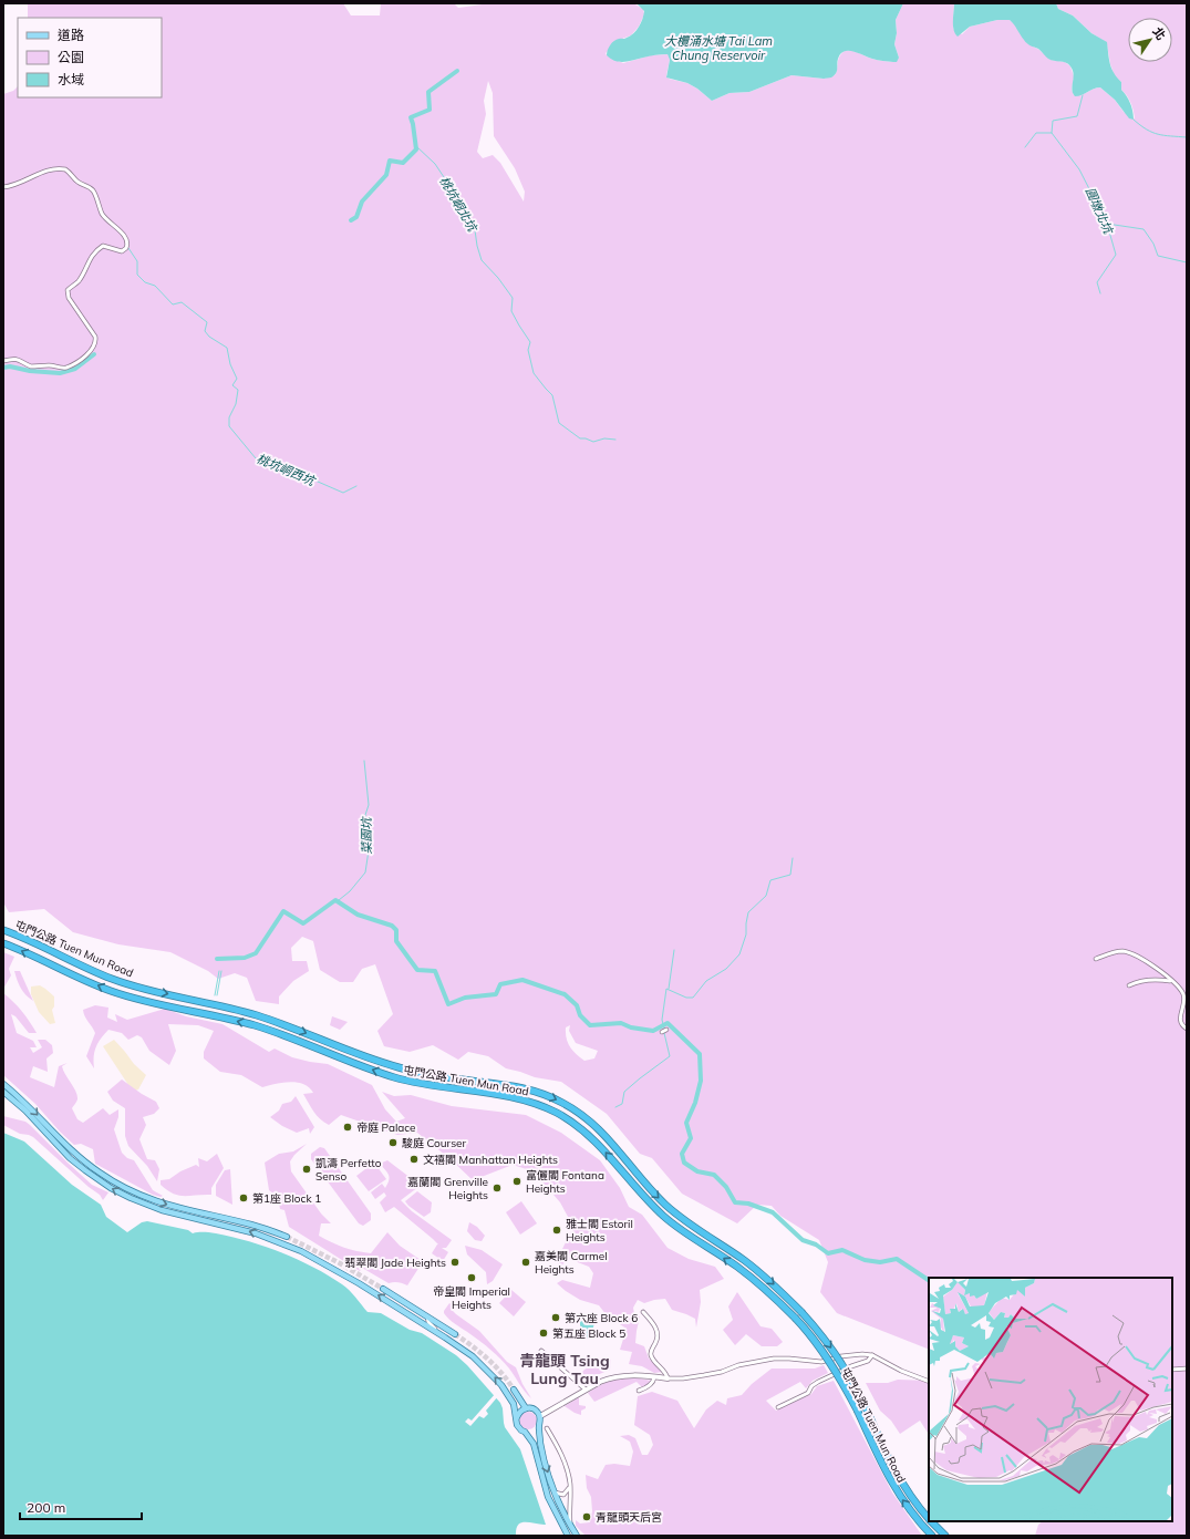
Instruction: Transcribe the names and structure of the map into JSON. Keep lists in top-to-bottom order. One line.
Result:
{"streets":{"highway":["屯門公路 Tuen Mun Road"]},"districts":["青龍頭 Tsing Lung Tau"],"water":["大欖涌水塘 Tai Lam Chung Reservoir","桃坑峒北坑","圓墩北坑","桃坑峒西坑","菜園坑"],"places":["帝庭 Palace","駿庭 Courser","文禧閣 Manhattan Heights","凱濤 Perfetto Senso","富儷閣 Fontana Heights","嘉蘭閣 Grenville Heights","第1座 Block 1","雅士閣 Estoril Heights","翡翠閣 Jade Heights","嘉美閣 Carmel Heights","帝皇閣 Imperial Heights","第六座 Block 6","第五座 Block 5","青龍頭天后宮"],"legend":["道路","公園","水域"],"scale_bar":"200 m","north":"top right"}
